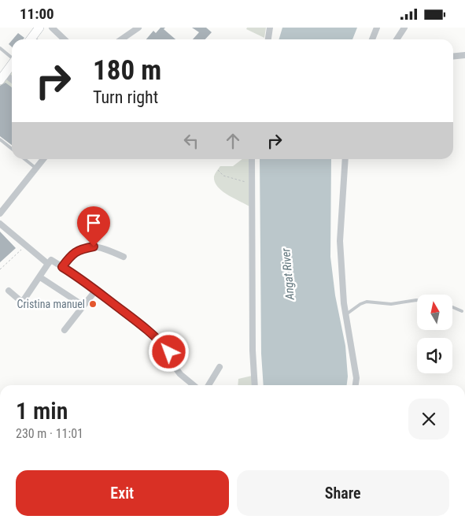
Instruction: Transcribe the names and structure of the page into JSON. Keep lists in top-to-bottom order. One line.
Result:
{"water":["Angat River"],"places":["Cristina manuel"],"north":"top","page":{"status":"11:00","turn":["180 m","Turn right"],"heading":["1 min","230 m · 11:01"],"buttons":["Exit","Share"]}}
